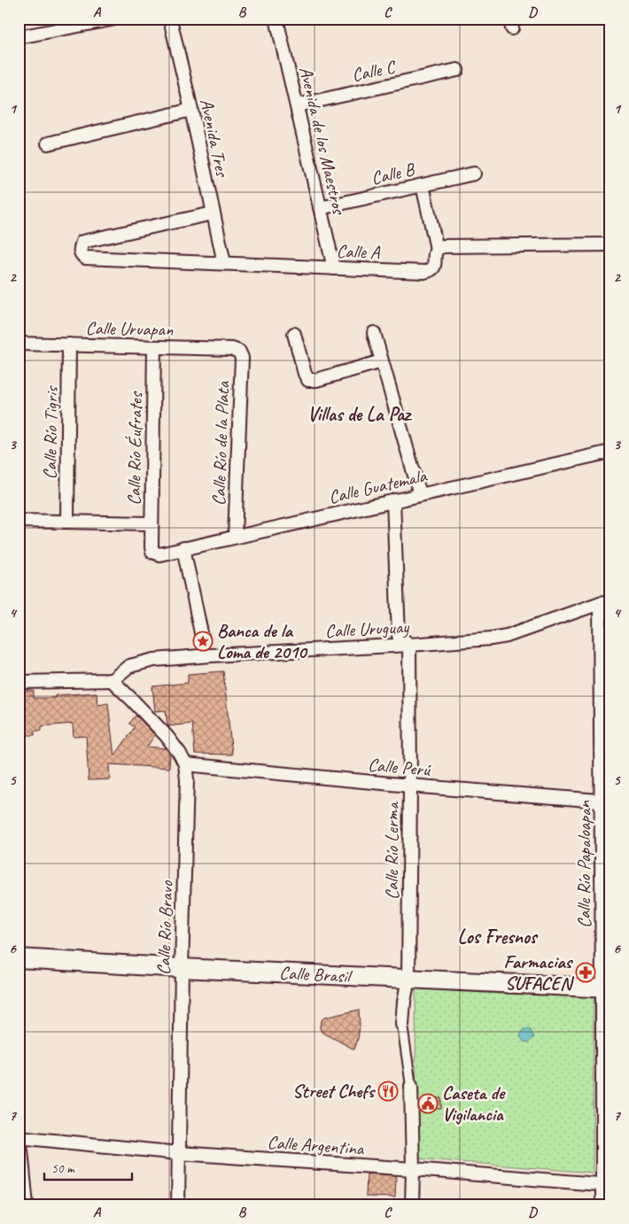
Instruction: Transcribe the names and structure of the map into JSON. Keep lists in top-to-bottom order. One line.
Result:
{"streets":{"main road":["Calle Brasil"],"street":["Calle C","Avenida Tres","Avenida de los Maestros","Calle B","Calle A","Calle Uruapan","Calle Río Tigris","Calle Río de la Plata","Calle Río Éufrates","Calle Guatemala","Calle Uruguay","Calle Perú","Calle Río Lerma","Calle Río Papaloapan","Calle Río Bravo","Calle Argentina"]},"crossings":[["Calle C","Avenida de los Maestros"],["Avenida Tres","Calle A"],["Avenida de los Maestros","Calle B"],["Avenida de los Maestros","Calle A"],["Calle Uruapan","Calle Río Tigris"],["Calle Uruapan","Calle Río de la Plata"],["Calle Uruapan","Calle Río Éufrates"],["Calle Río de la Plata","Calle Guatemala"],["Calle Río Éufrates","Calle Guatemala"],["Calle Uruguay","Calle Río Lerma"],["Calle Uruguay","Calle Río Papaloapan"],["Calle Uruguay","Calle Río Bravo"],["Calle Perú","Calle Río Lerma"],["Calle Perú","Calle Río Papaloapan"],["Calle Perú","Calle Río Bravo"],["Calle Río Lerma","Calle Brasil"],["Calle Río Lerma","Calle Argentina"],["Calle Río Papaloapan","Calle Brasil"],["Calle Río Papaloapan","Calle Argentina"],["Calle Río Bravo","Calle Brasil"],["Calle Río Bravo","Calle Argentina"]],"districts":["Villas de La Paz","Los Fresnos"],"places":{"place":["Banca de la Loma de 2010"],"pharmacy":["Farmacias SUFACEN"],"restaurant":["Street Chefs"],"public building":["Caseta de Vigilancia"]},"scale_bar":"50 m","grid":{"columns":["A","B","C","D"],"rows":["1","2","3","4","5","6","7"]}}
